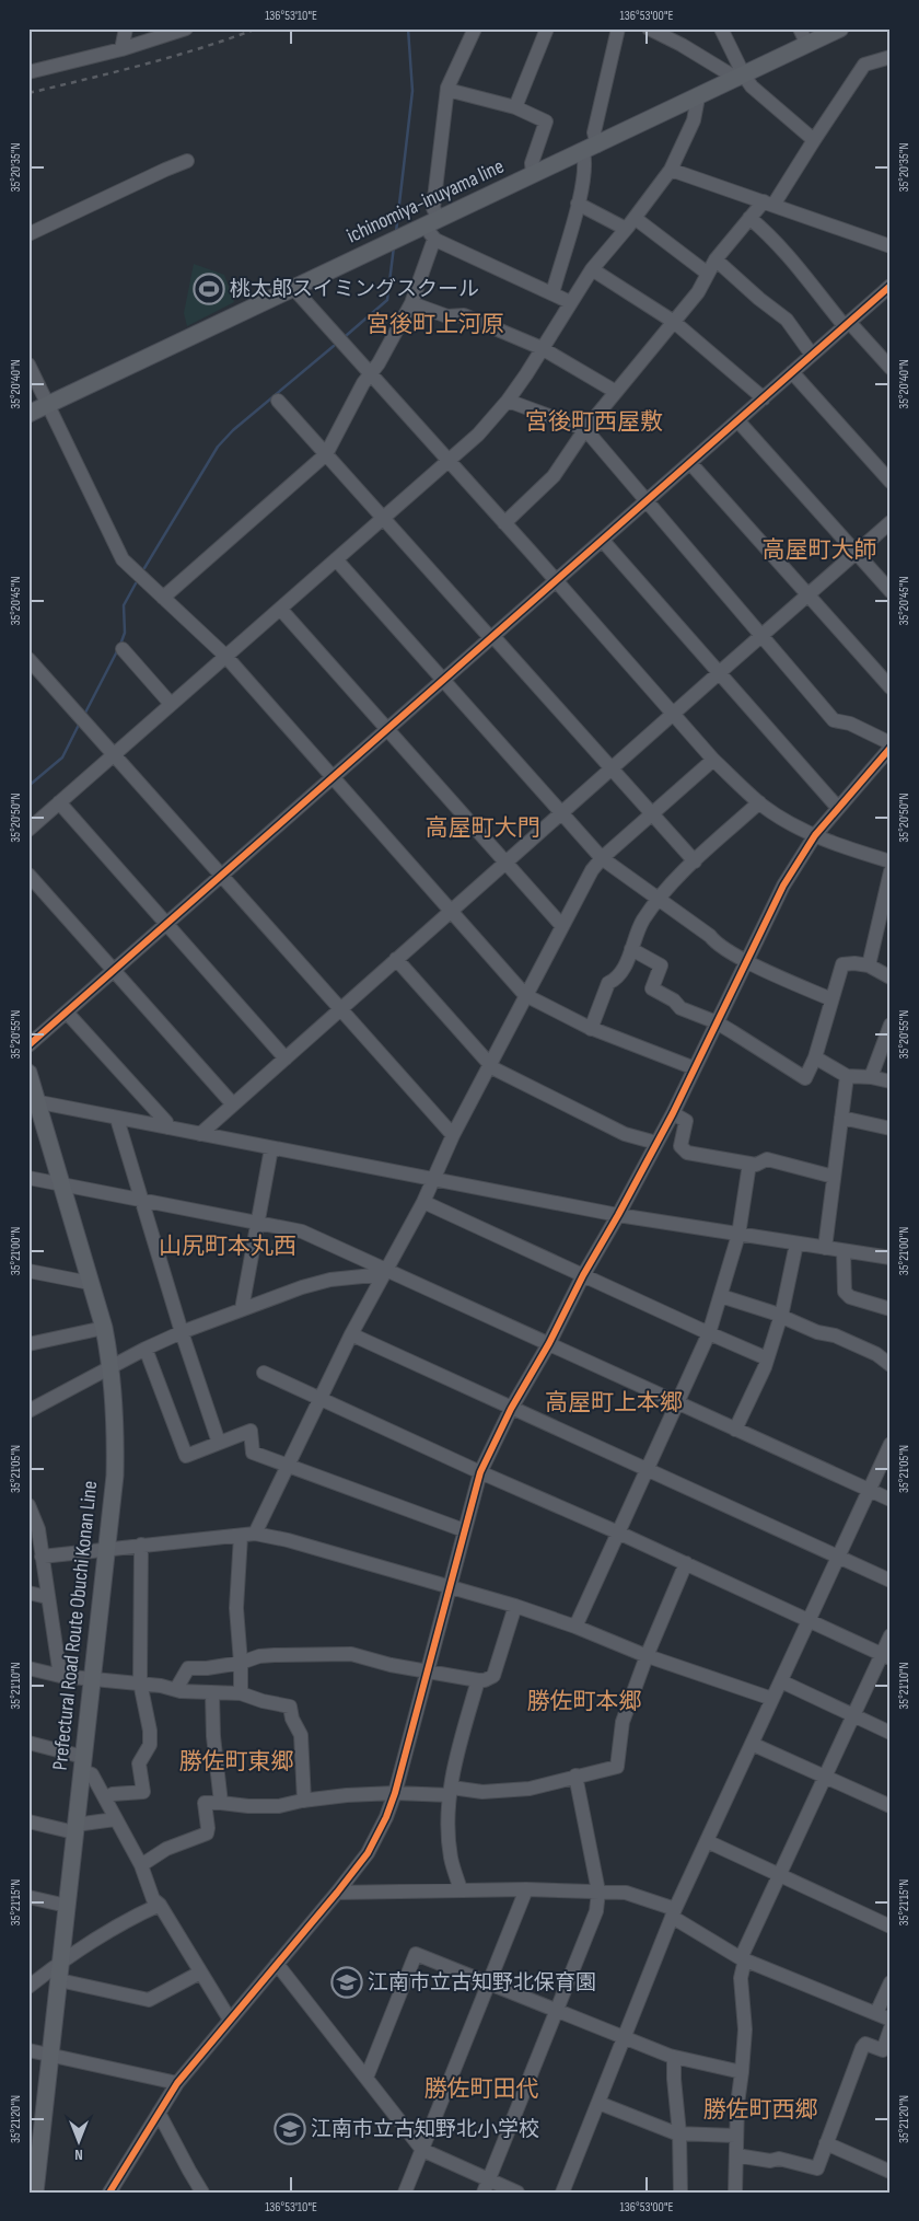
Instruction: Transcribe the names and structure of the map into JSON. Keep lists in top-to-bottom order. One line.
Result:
{"streets":{"main road":["ichinomiya-inuyama line","Prefectural Road Route Obuchi Konan Line"]},"districts":["宮後町上河原","宮後町西屋敷","高屋町大師","高屋町大門","山尻町本丸西","高屋町上本郷","勝佐町本郷","勝佐町東郷","勝佐町田代","勝佐町西郷"],"places":{"sports":["桃太郎スイミングスクール"],"school or university":["江南市立古知野北保育園","江南市立古知野北小学校"]},"north":"bottom","coordinates":["136°53'10\"E","136°53'00\"E","35°20'35\"N","35°20'40\"N","35°20'45\"N","35°20'50\"N","35°20'55\"N","35°21'00\"N","35°21'05\"N","35°21'10\"N","35°21'15\"N","35°21'20\"N"]}
